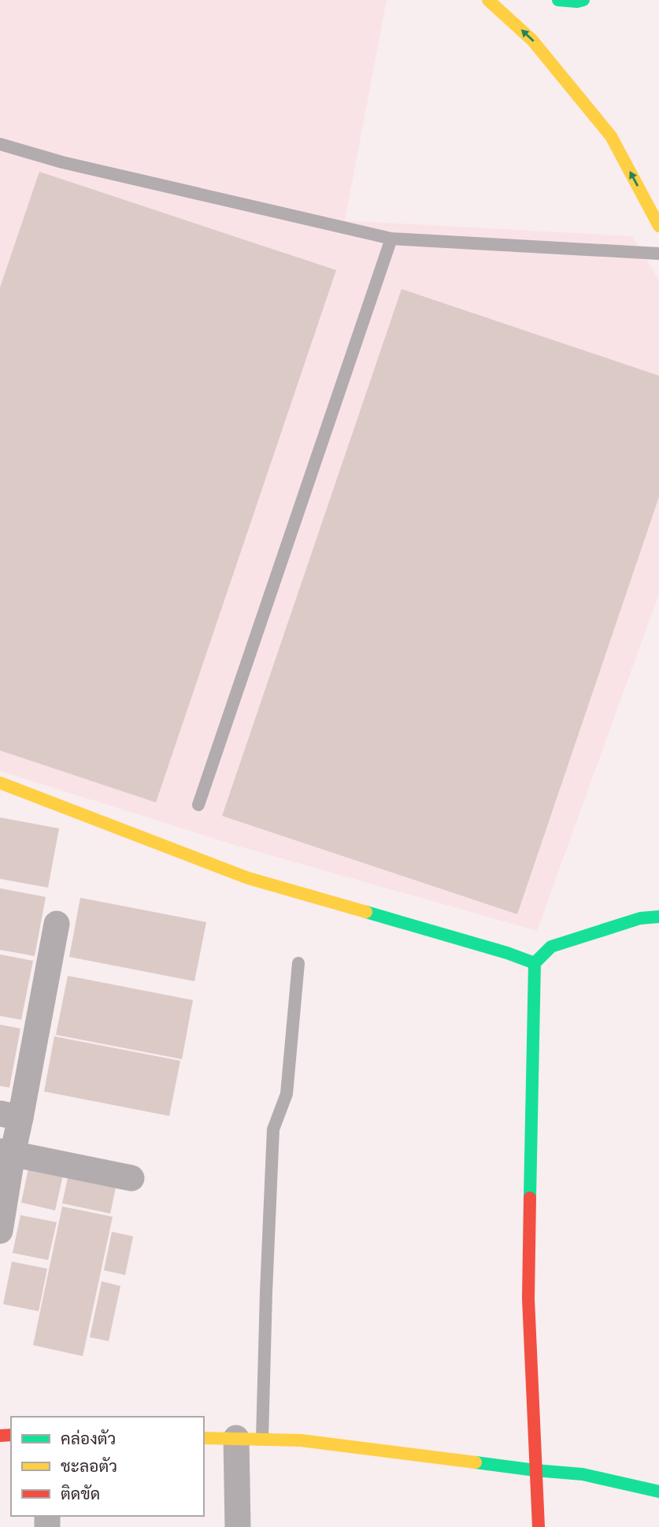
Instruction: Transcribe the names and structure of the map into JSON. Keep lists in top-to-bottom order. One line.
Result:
{"legend":["คล่องตัว","ชะลอตัว","ติดขัด"]}
